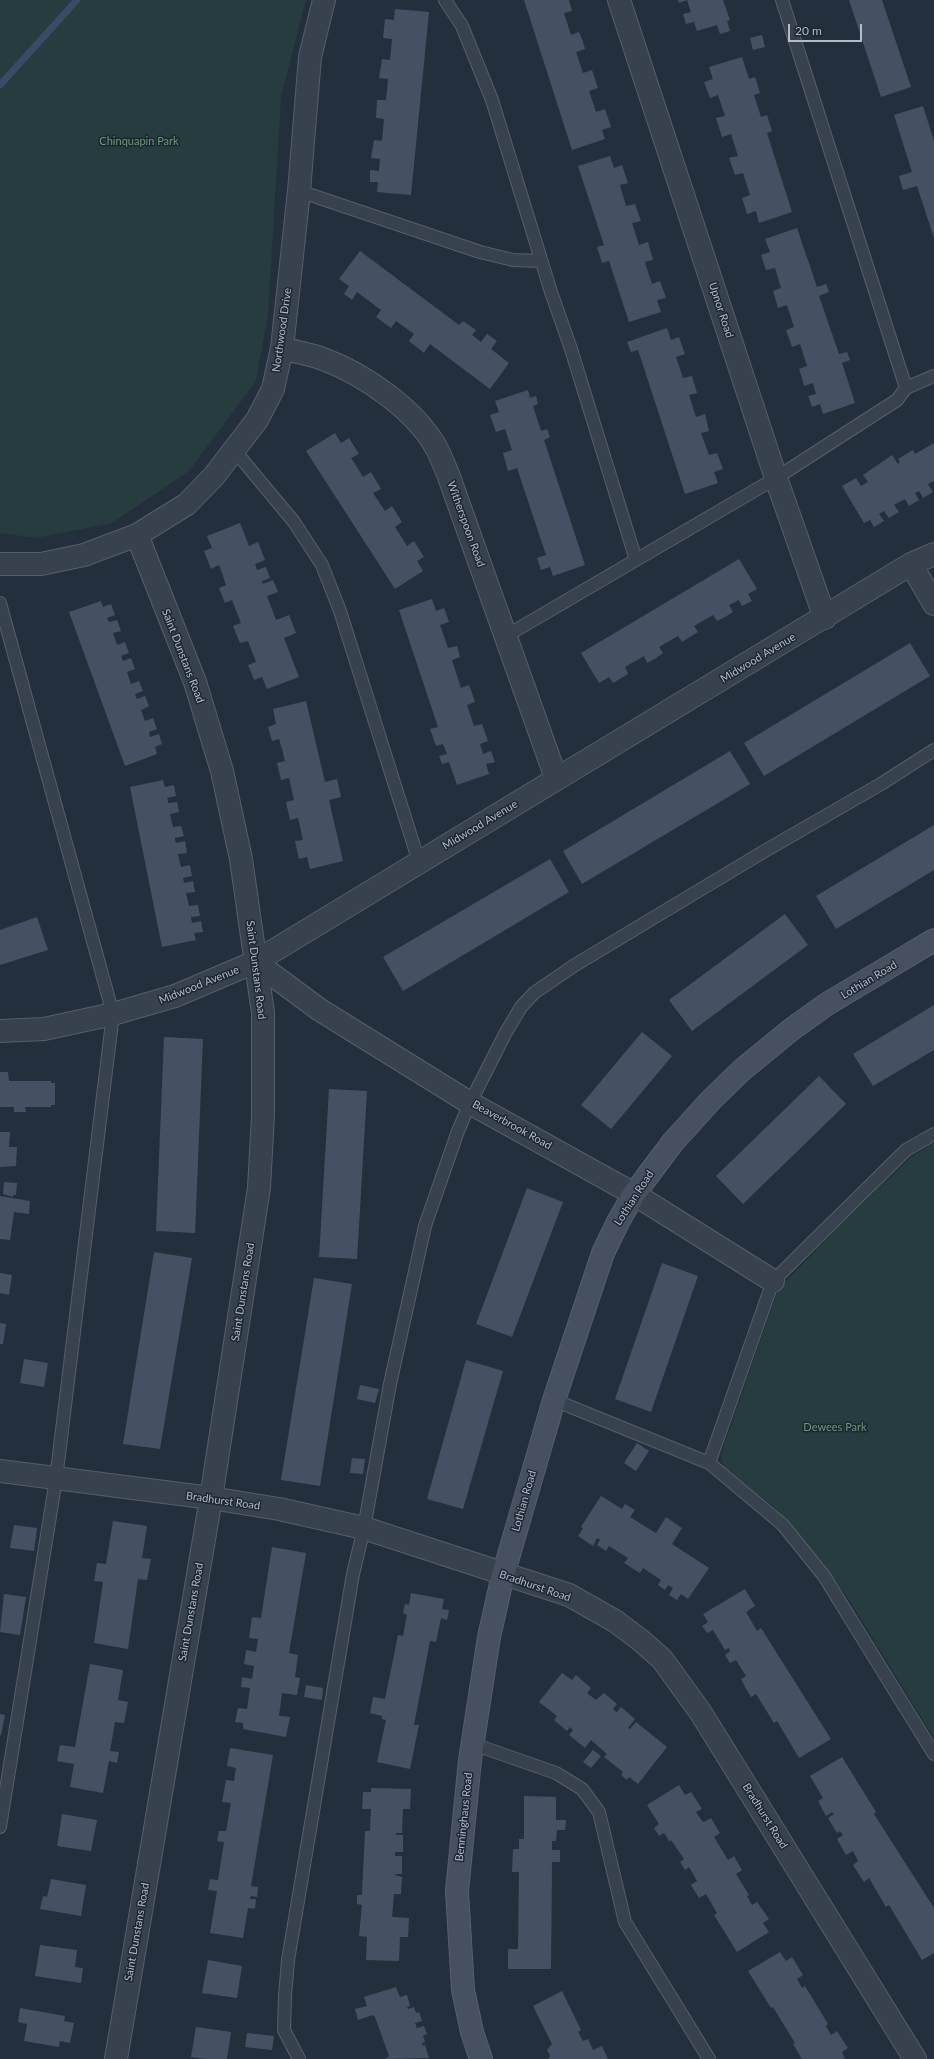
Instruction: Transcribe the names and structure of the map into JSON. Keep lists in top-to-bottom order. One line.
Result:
{"streets":{"street":["Upnor Road","Northwood Drive","Witherspoon Road","Saint Dunstans Road","Midwood Avenue","Lothian Road","Beaverbrook Road","Bradhurst Road","Benninghaus Road"]},"crossings":[["Upnor Road","Midwood Avenue"],["Northwood Drive","Witherspoon Road"],["Northwood Drive","Saint Dunstans Road"],["Witherspoon Road","Midwood Avenue"],["Saint Dunstans Road","Midwood Avenue"],["Saint Dunstans Road","Beaverbrook Road"],["Saint Dunstans Road","Bradhurst Road"],["Midwood Avenue","Beaverbrook Road"],["Lothian Road","Beaverbrook Road"],["Lothian Road","Bradhurst Road"],["Lothian Road","Benninghaus Road"],["Bradhurst Road","Benninghaus Road"]],"parks":["Chinquapin Park","Dewees Park"],"scale_bar":"20 m"}
